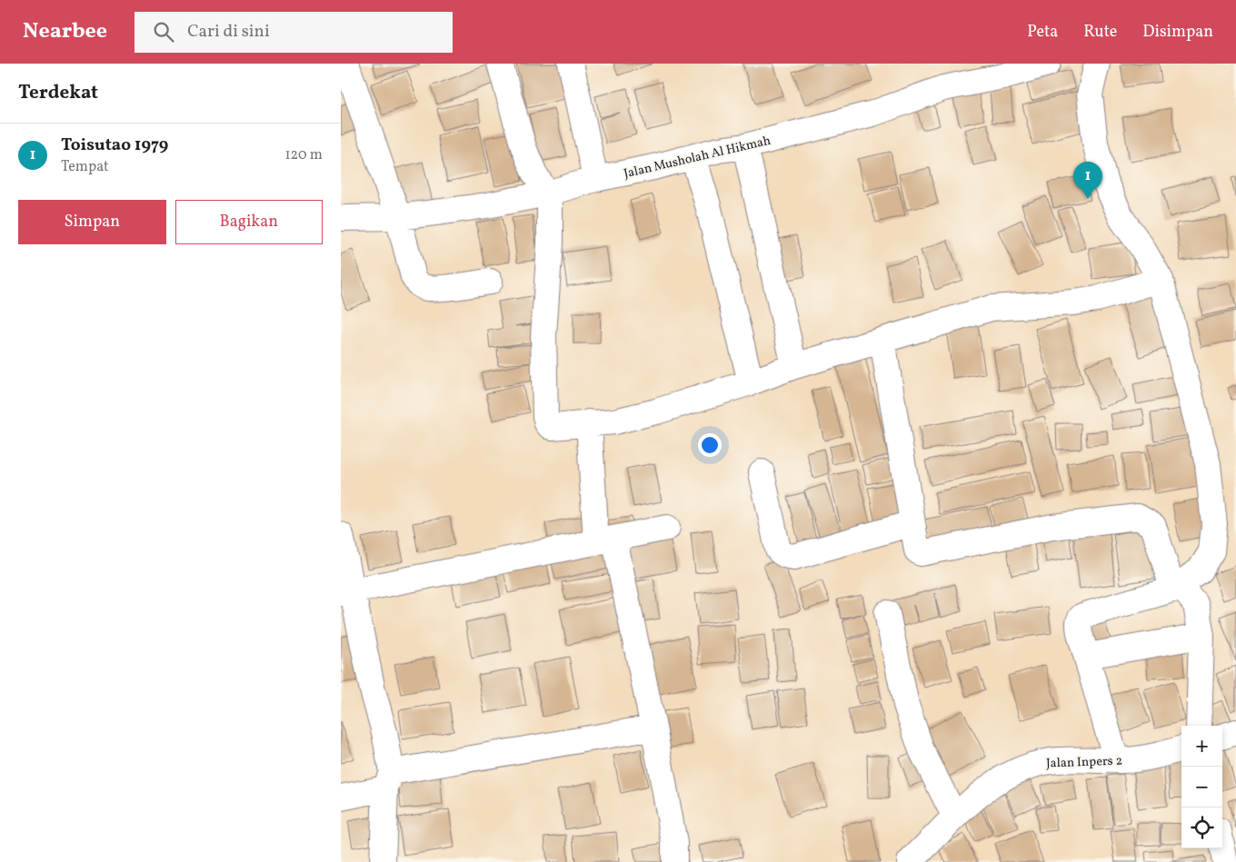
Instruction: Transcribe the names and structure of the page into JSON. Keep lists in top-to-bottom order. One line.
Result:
{"streets":{"street":["Jalan Musholah Al Hikmah","Jalan Inpers 2"]},"page":{"header":"Nearbee","search":"Cari di sini","nav":["Peta","Rute","Disimpan"],"heading":"Terdekat","list":[{"mark":"1","name":"Toisutao 1979","note":"Tempat","value":"120 m"}],"pins":"1","buttons":["Simpan","Bagikan"],"map_buttons":["+","−"]}}
